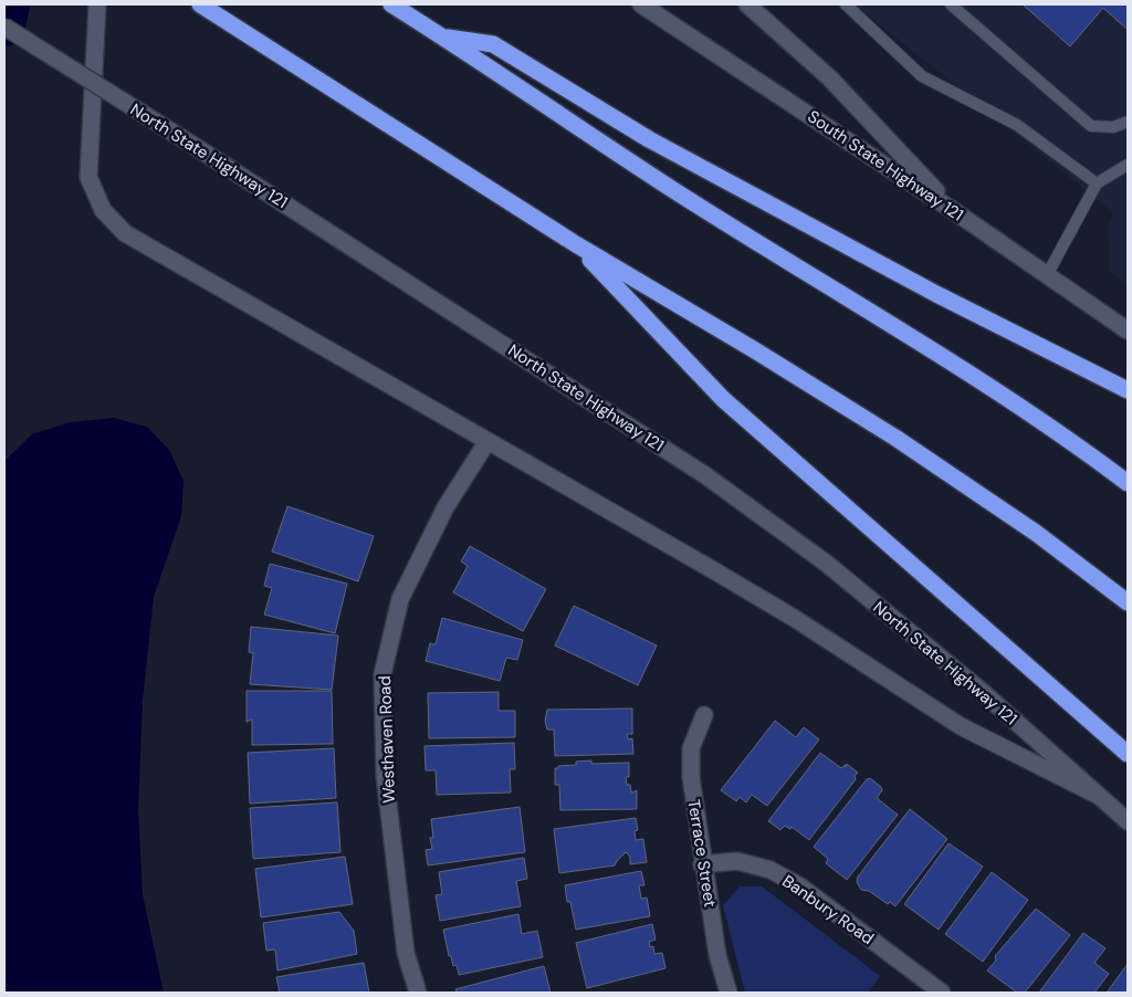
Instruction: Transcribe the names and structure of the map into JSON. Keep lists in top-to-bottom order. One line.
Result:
{"streets":{"main road":["North State Highway 121","South State Highway 121","Westhaven Road","Terrace Street","Banbury Road"]},"crossings":[["Terrace Street","Banbury Road"]]}
